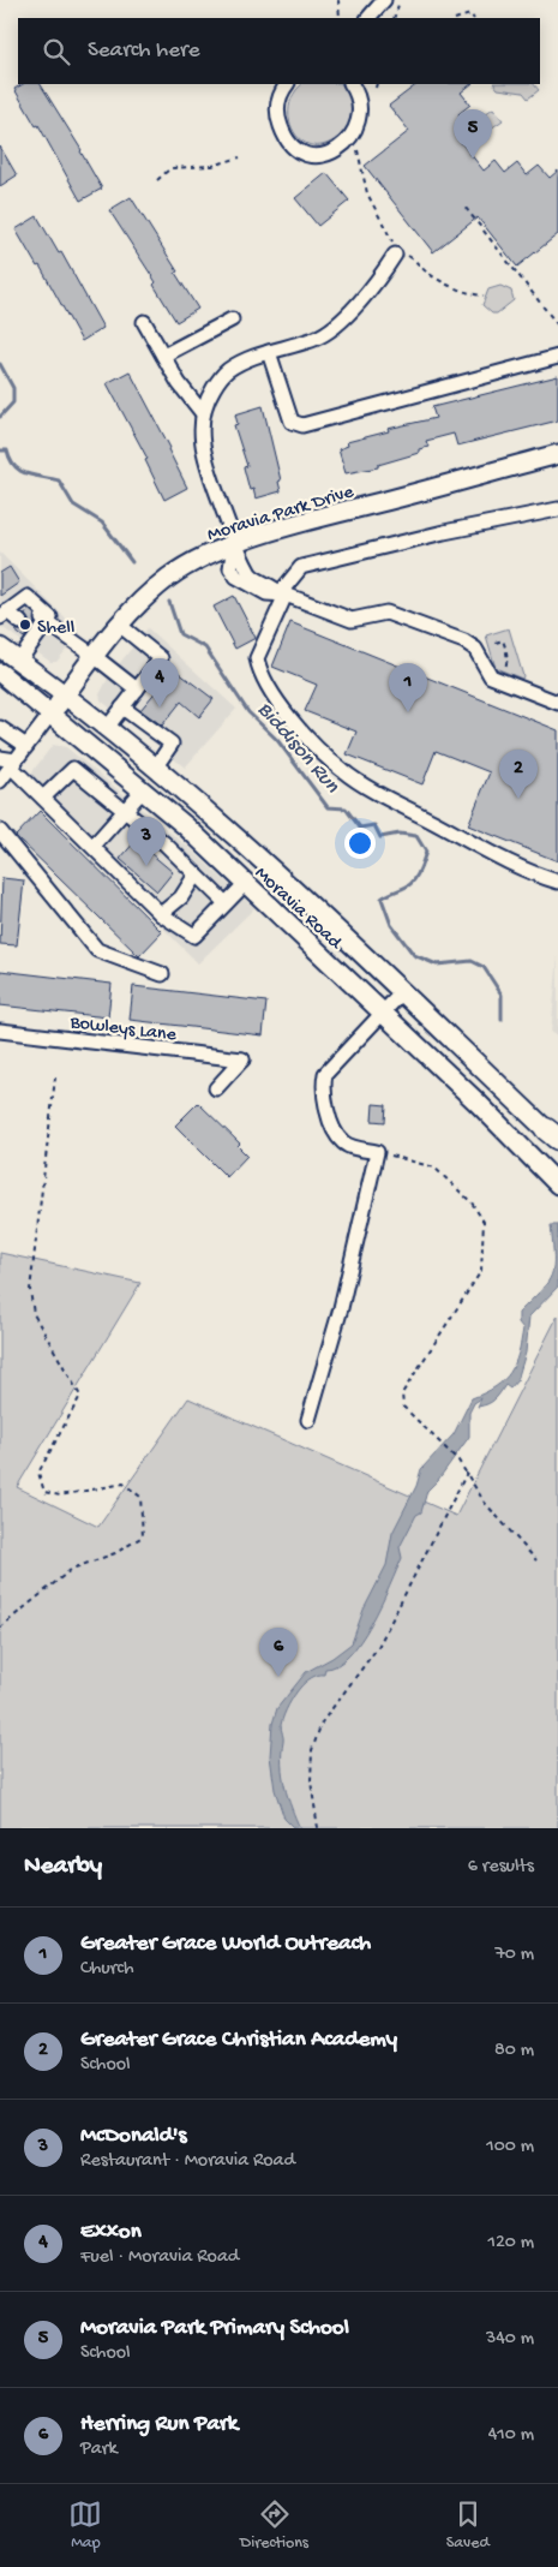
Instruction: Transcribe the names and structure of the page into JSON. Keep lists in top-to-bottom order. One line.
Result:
{"streets":{"main road":["Moravia Park Drive","Moravia Road"],"street":["Bowleys Lane"]},"crossings":[["Moravia Park Drive","Moravia Road"]],"water":["Biddison Run"],"places":["Shell"],"page":{"search":"Search here","pins":["5","4","1","2","3","6"],"heading":["Nearby","6 results"],"list":[{"mark":"1","name":"Greater Grace World Outreach","note":"Church","value":"70 m"},{"mark":"2","name":"Greater Grace Christian Academy","note":"School","value":"80 m"},{"mark":"3","name":"McDonald's","note":"Restaurant · Moravia Road","value":"100 m"},{"mark":"4","name":"Exxon","note":"Fuel · Moravia Road","value":"120 m"},{"mark":"5","name":"Moravia Park Primary School","note":"School","value":"340 m"},{"mark":"6","name":"Herring Run Park","note":"Park","value":"410 m"}],"nav":["Map","Directions","Saved"]}}
